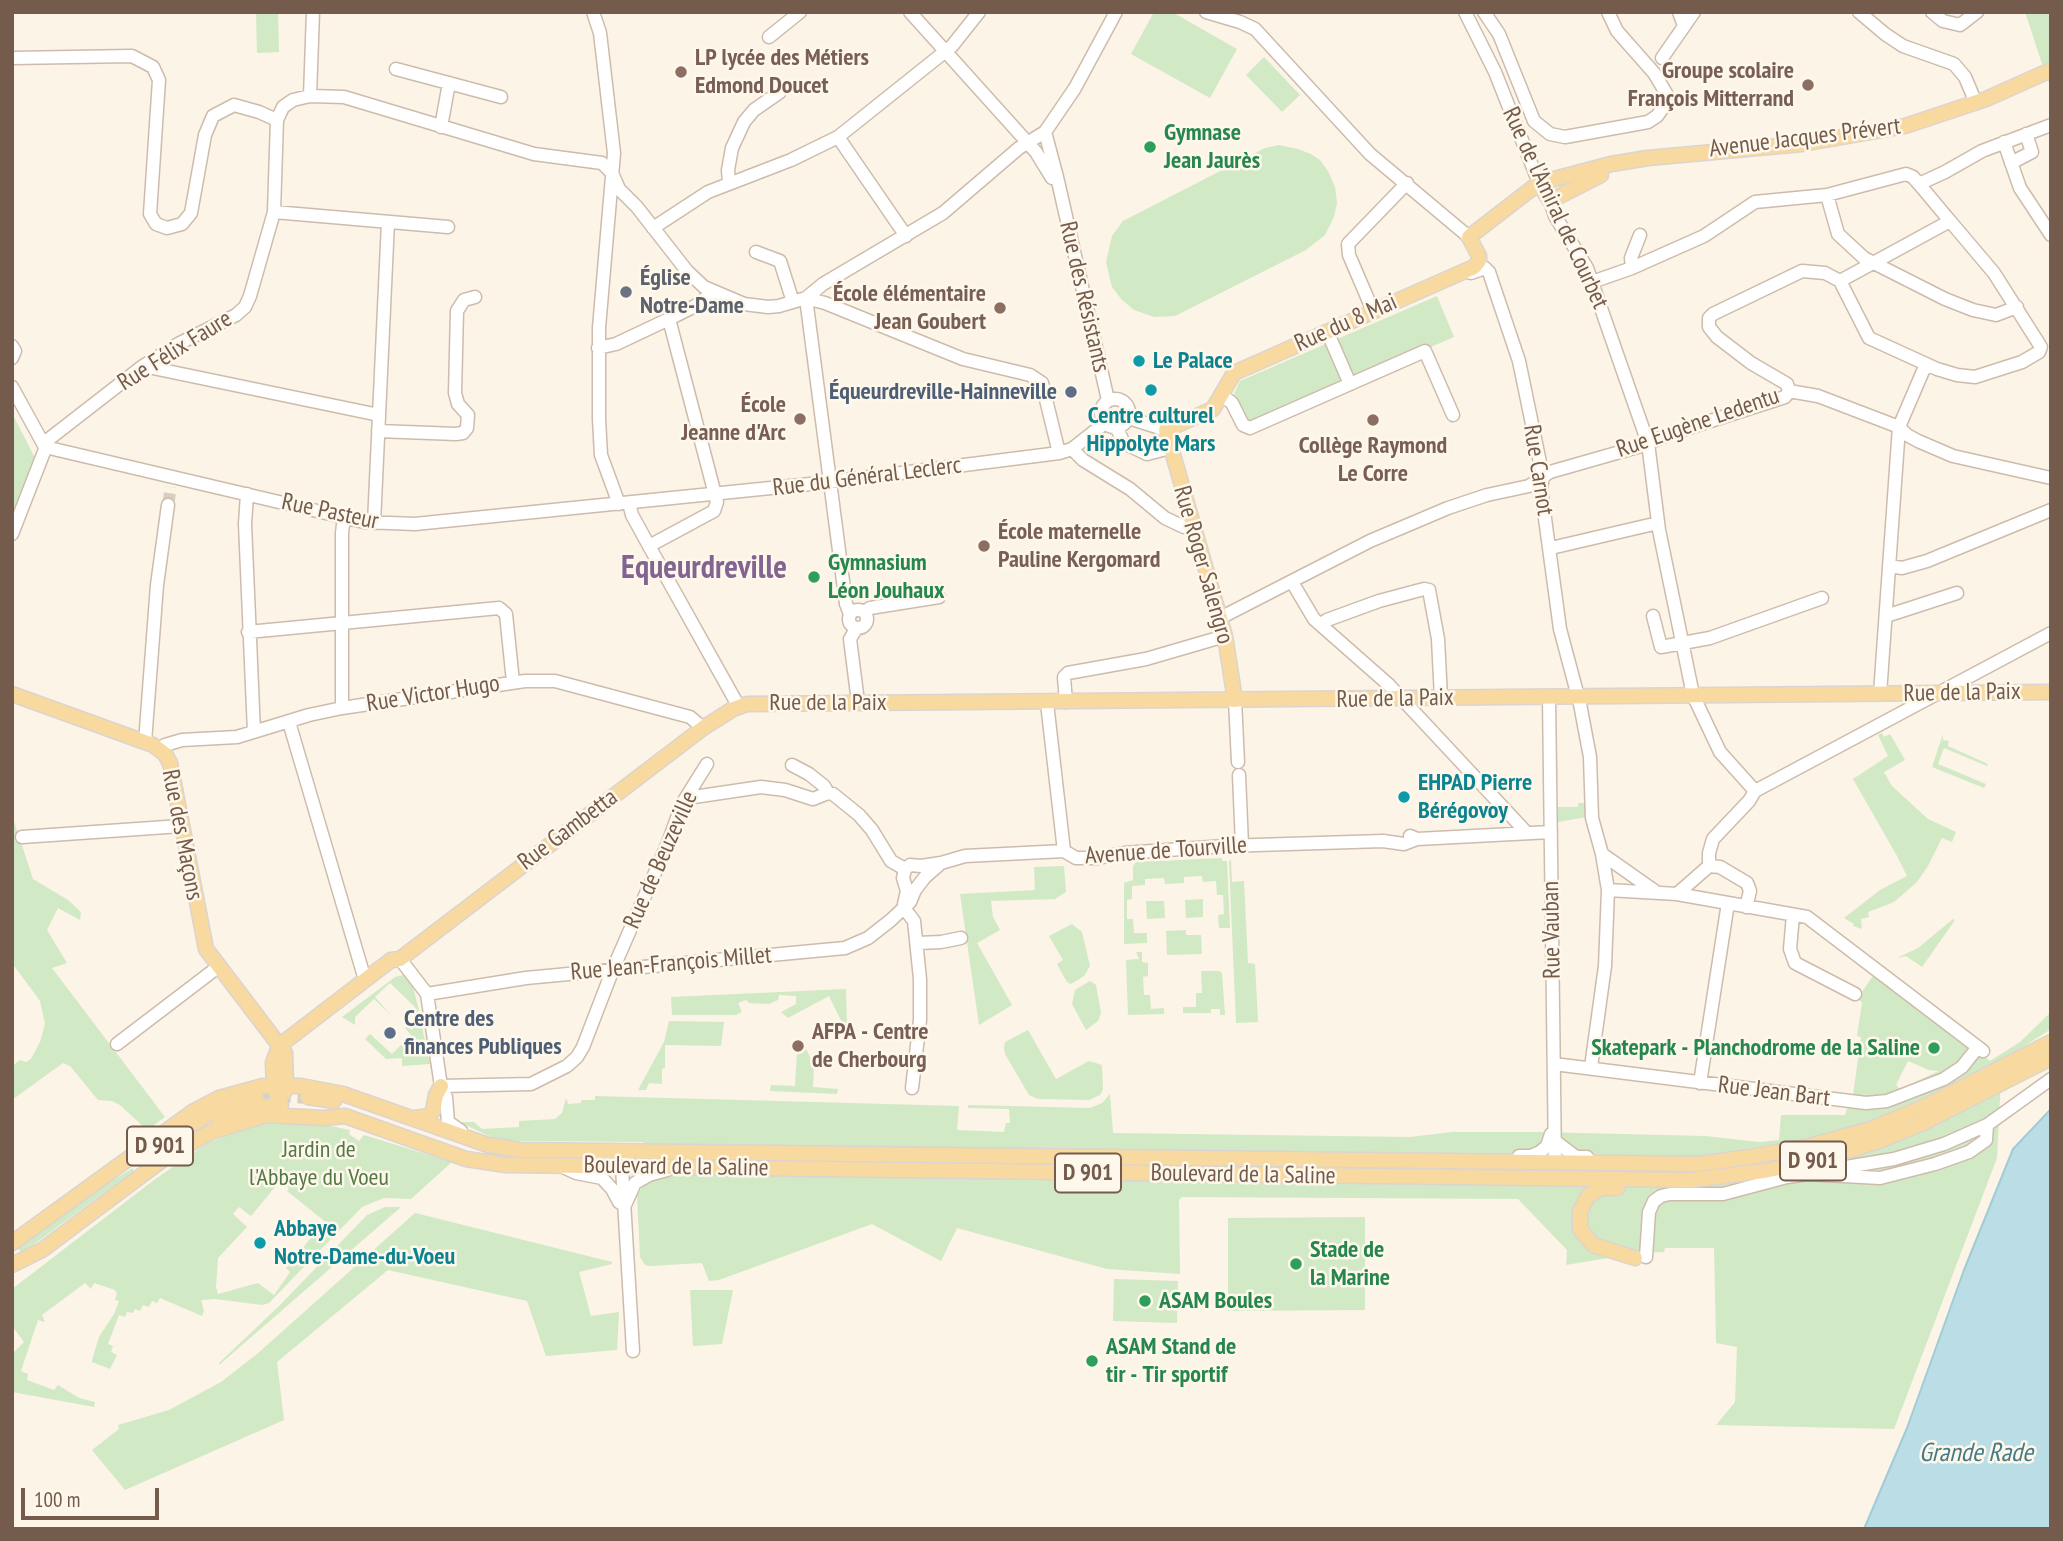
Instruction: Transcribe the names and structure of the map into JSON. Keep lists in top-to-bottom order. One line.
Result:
{"streets":{"main road":["Avenue Jacques Prévert","Rue de l'Amiral de Courbet","Rue du 8 Mai","Rue Roger Salengro","Rue de la Paix","Rue Gambetta","Rue des Maçons","D 901","Boulevard de la Saline"],"street":["Rue des Résistants","Rue Félix Faure","Rue Eugène Ledentu","Rue Carnot","Rue du Général Leclerc","Rue Pasteur","Rue Victor Hugo","Avenue de Tourville","Rue de Beuzeville","Rue Vauban","Rue Jean-François Millet","Rue Jean Bart"]},"crossings":[["Rue de l'Amiral de Courbet","Rue Eugène Ledentu"],["Rue de l'Amiral de Courbet","Rue de la Paix"],["Rue du 8 Mai","Rue Carnot"],["Rue du 8 Mai","Rue Roger Salengro"],["Rue Félix Faure","Rue Pasteur"],["Rue Eugène Ledentu","Rue Carnot"],["Rue Eugène Ledentu","Rue Roger Salengro"],["Rue Carnot","Rue de la Paix"],["Rue Carnot","Rue Jean Bart"],["Rue du Général Leclerc","Rue Pasteur"],["Rue Roger Salengro","Rue de la Paix"],["Rue de la Paix","Rue Gambetta"],["Rue de la Paix","Rue Vauban"],["Rue Victor Hugo","Rue Gambetta"],["Rue Victor Hugo","Rue des Maçons"],["Avenue de Tourville","Rue Vauban"],["Avenue de Tourville","Rue Jean-François Millet"],["Rue de Beuzeville","Rue Jean-François Millet"],["Rue Vauban","Rue Jean Bart"],["Rue Vauban","Boulevard de la Saline"],["D 901","Boulevard de la Saline"]],"districts":["Equeurdreville"],"water":["Grande Rade"],"parks":["Jardin de l'Abbaye du Voeu"],"places":["LP lycée des Métiers Edmond Doucet","Groupe scolaire François Mitterrand","Gymnase Jean Jaurès","Église Notre-Dame","École élémentaire Jean Goubert","Le Palace","Centre culturel Hippolyte Mars","Équeurdreville-Hainneville","École Jeanne d'Arc","Collège Raymond Le Corre","École maternelle Pauline Kergomard","Gymnasium Léon Jouhaux","EHPAD Pierre Bérégovoy","Centre des finances Publiques","AFPA - Centre de Cherbourg","Skatepark - Planchodrome de la Saline","Abbaye Notre-Dame-du-Voeu","Stade de la Marine","ASAM Boules","ASAM Stand de tir - Tir sportif"],"scale_bar":"100 m"}
